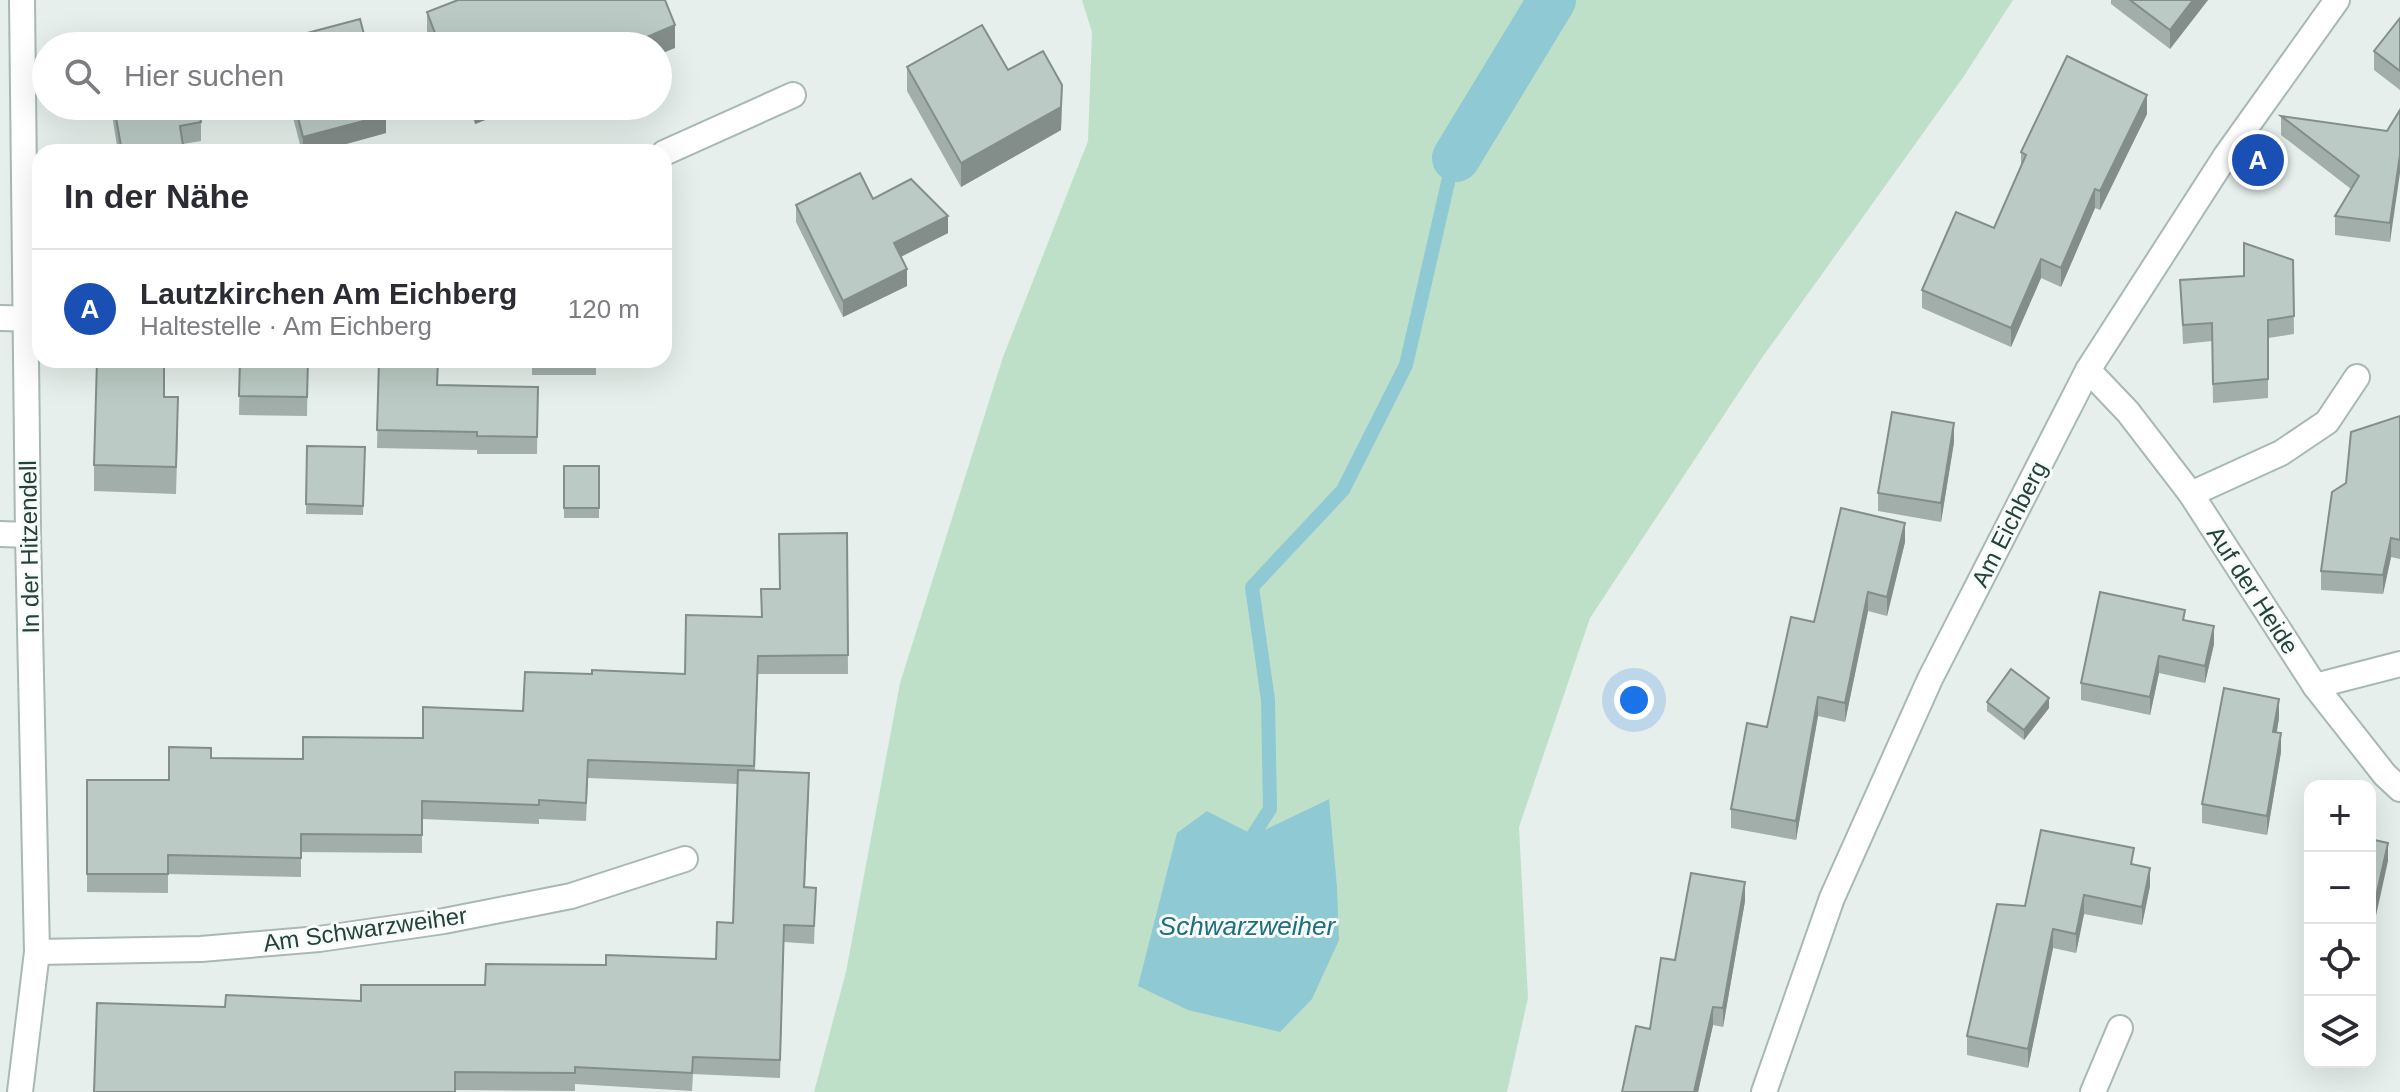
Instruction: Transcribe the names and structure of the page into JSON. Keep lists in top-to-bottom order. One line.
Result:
{"streets":{"street":["Am Eichberg","In der Hitzendell","Auf der Heide","Am Schwarzweiher"]},"crossings":[["Am Eichberg","Auf der Heide"],["In der Hitzendell","Am Schwarzweiher"]],"water":["Schwarzweiher"],"page":{"search":"Hier suchen","pins":"A","heading":"In der Nähe","list":[{"mark":"A","name":"Lautzkirchen Am Eichberg","note":"Haltestelle · Am Eichberg","value":"120 m"}],"map_buttons":["+","−"]}}
